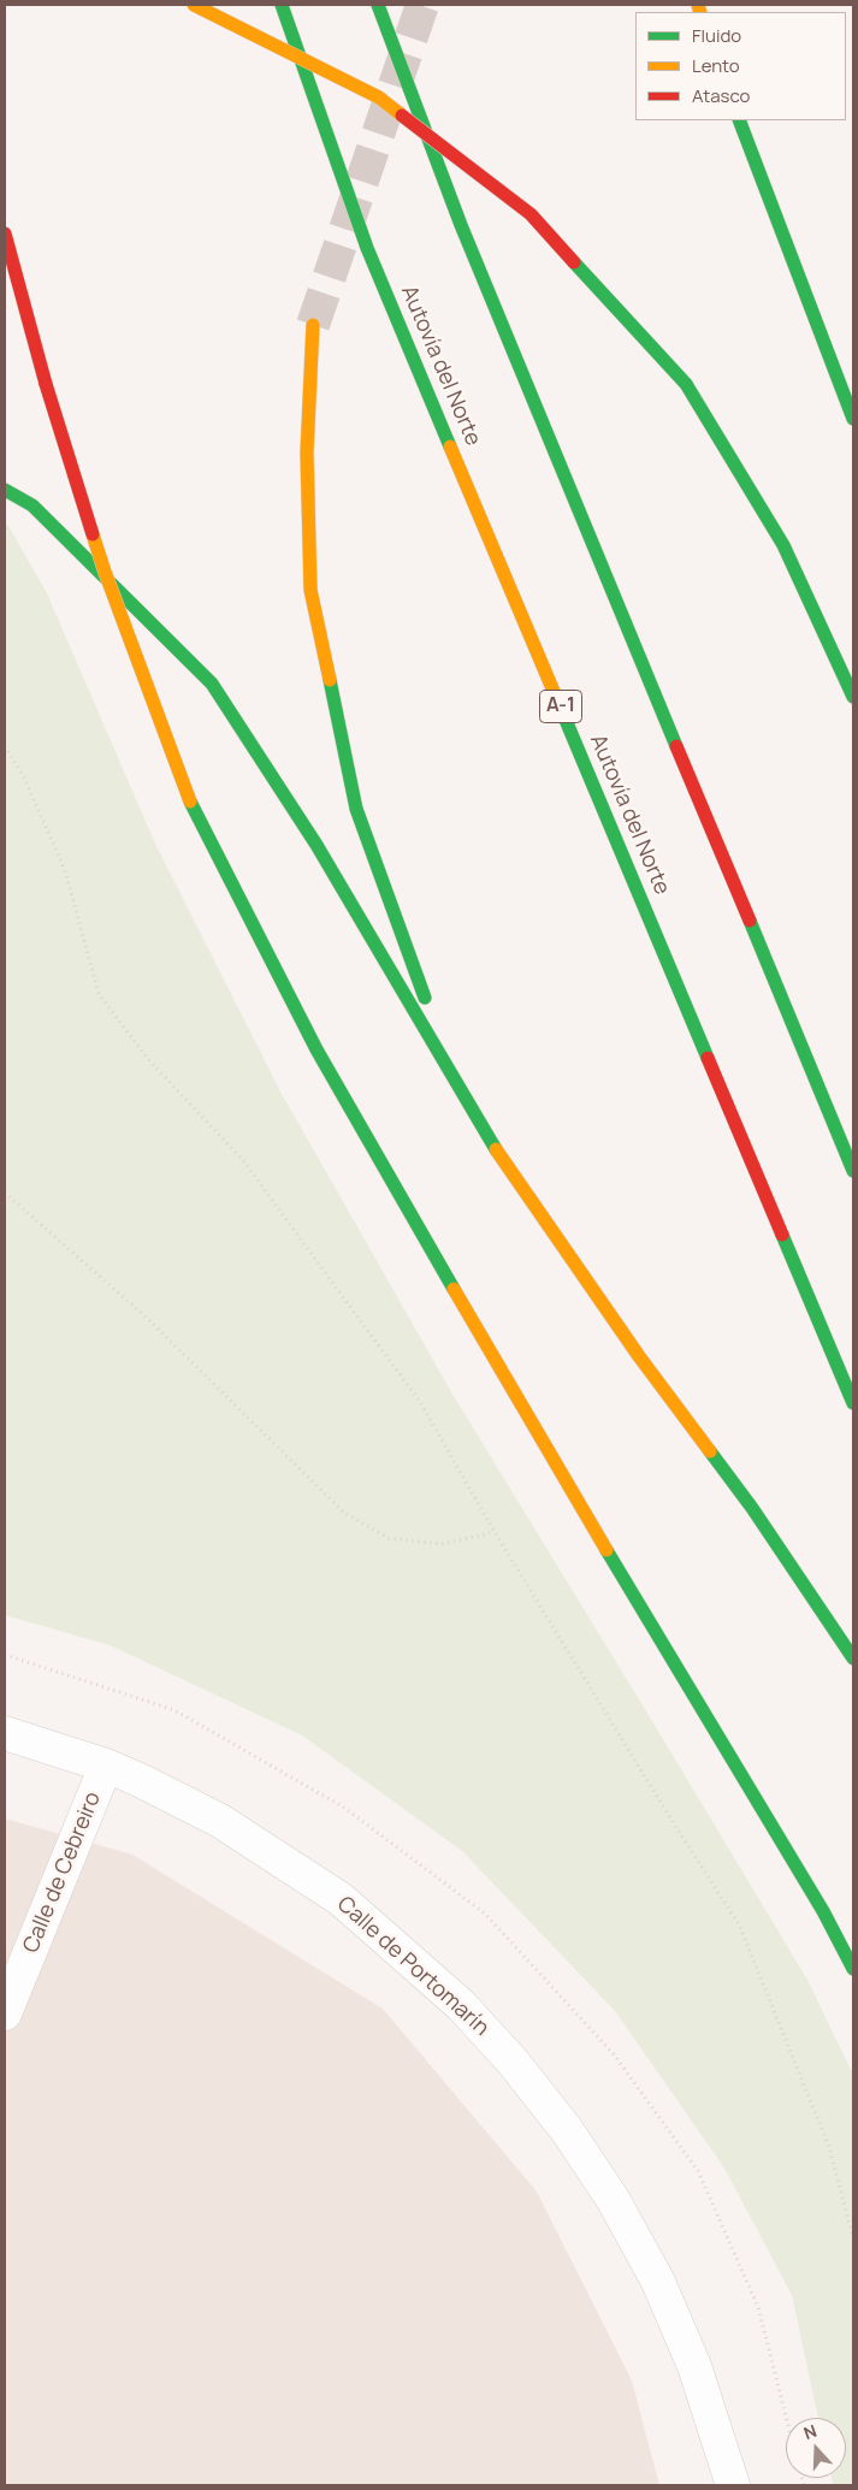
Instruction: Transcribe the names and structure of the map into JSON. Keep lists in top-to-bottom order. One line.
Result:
{"streets":{"highway":["Autovía del Norte","A-1"],"street":["Calle de Cebreiro","Calle de Portomarín"]},"crossings":[["Calle de Cebreiro","Calle de Portomarín"]],"legend":["Fluido","Lento","Atasco"],"north":"top"}
